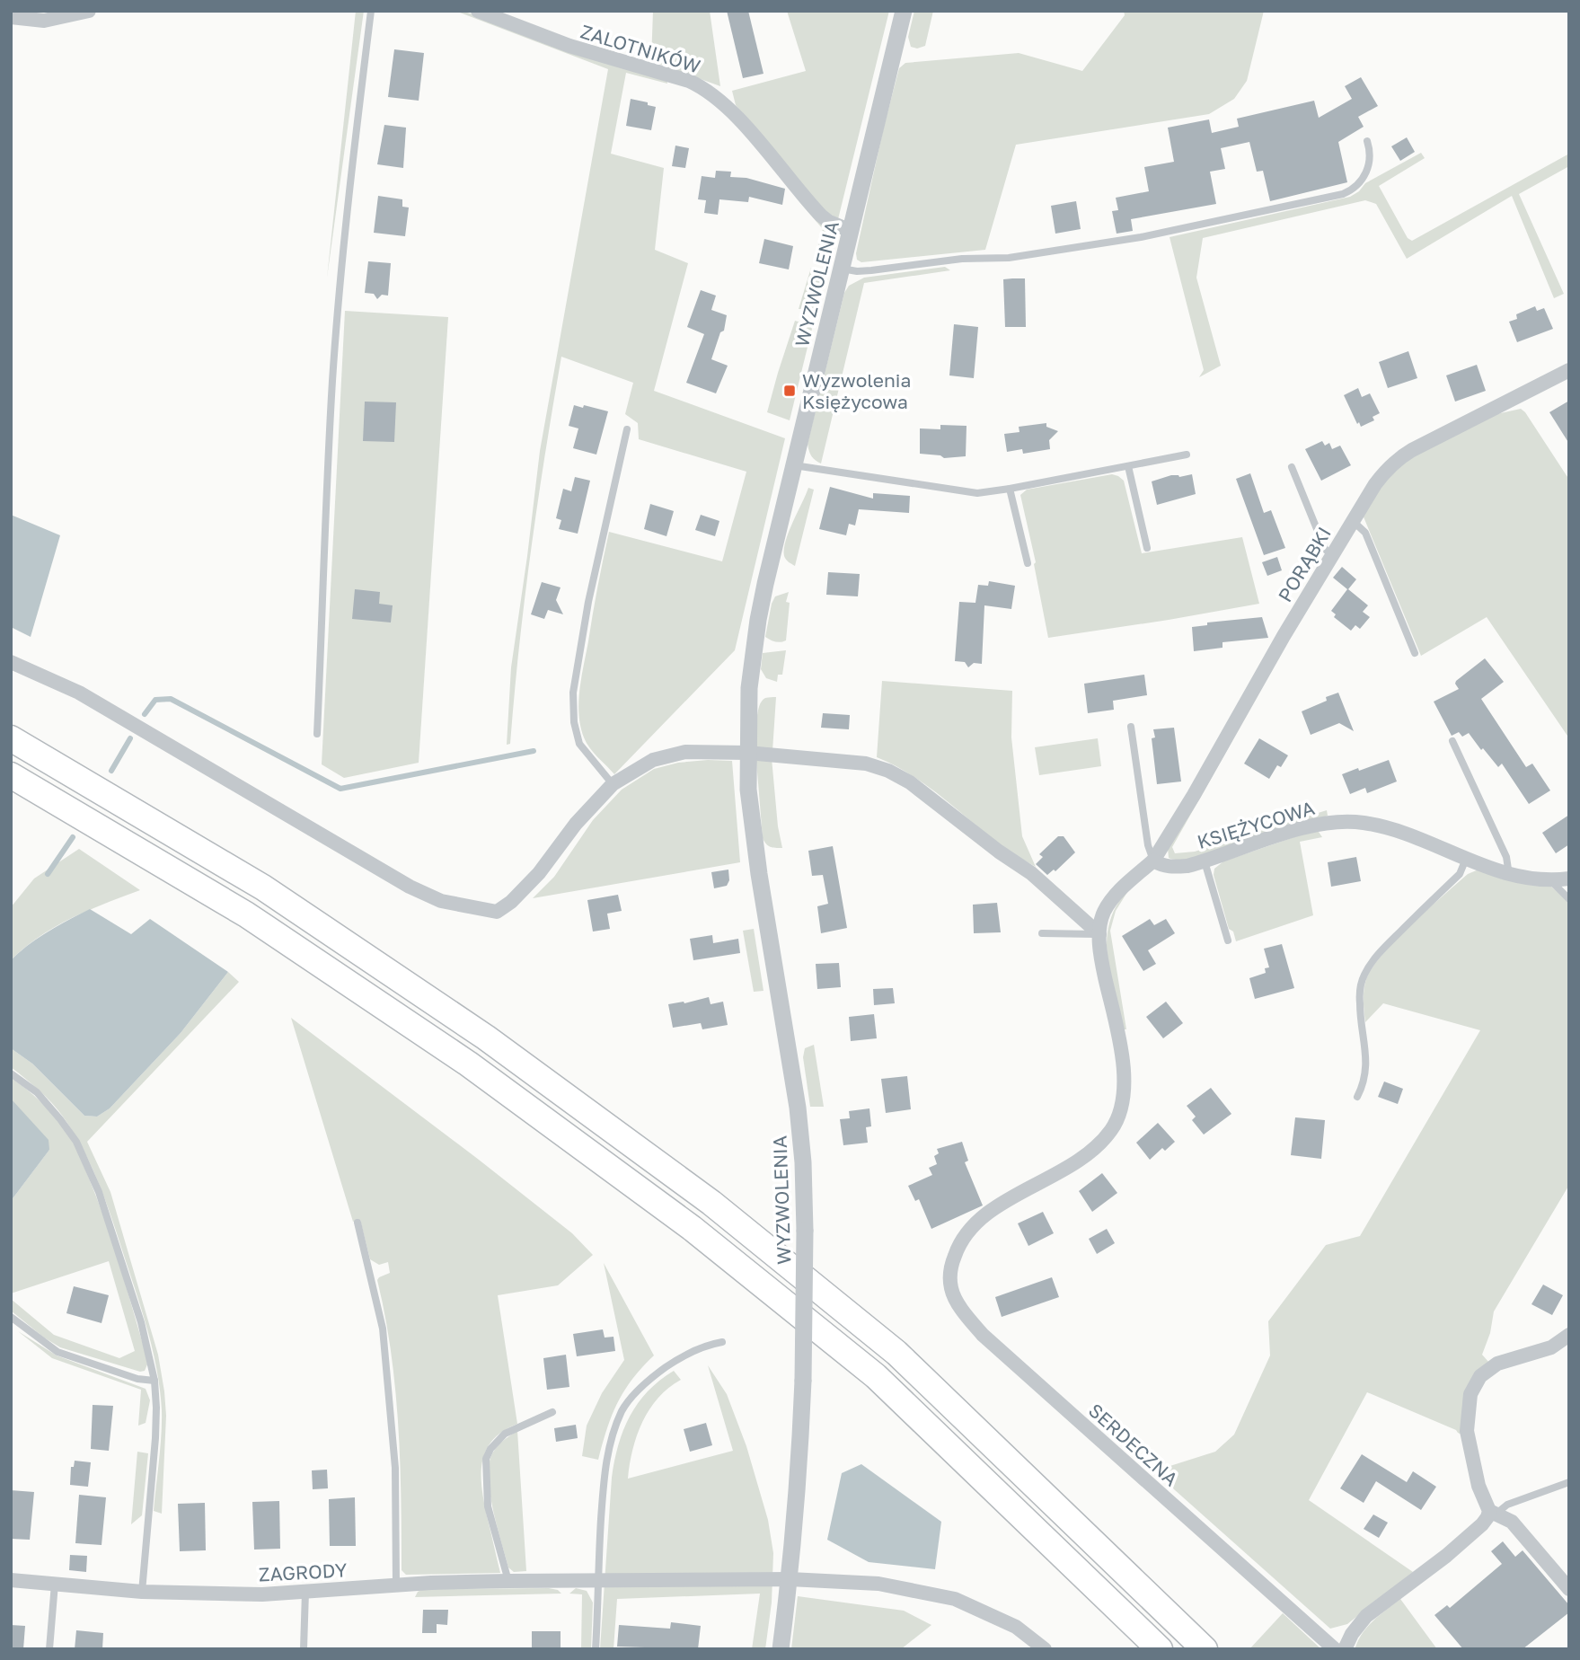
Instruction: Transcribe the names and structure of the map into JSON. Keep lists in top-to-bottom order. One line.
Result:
{"streets":{"street":["ZALOTNIKÓW","WYZWOLENIA","PORĄBKI","KSIĘŻYCOWA","SERDECZNA","ZAGRODY"]},"crossings":[["ZALOTNIKÓW","WYZWOLENIA"],["WYZWOLENIA","ZAGRODY"],["PORĄBKI","KSIĘŻYCOWA"]],"places":{"transit":["Wyzwolenia Księżycowa"]}}
